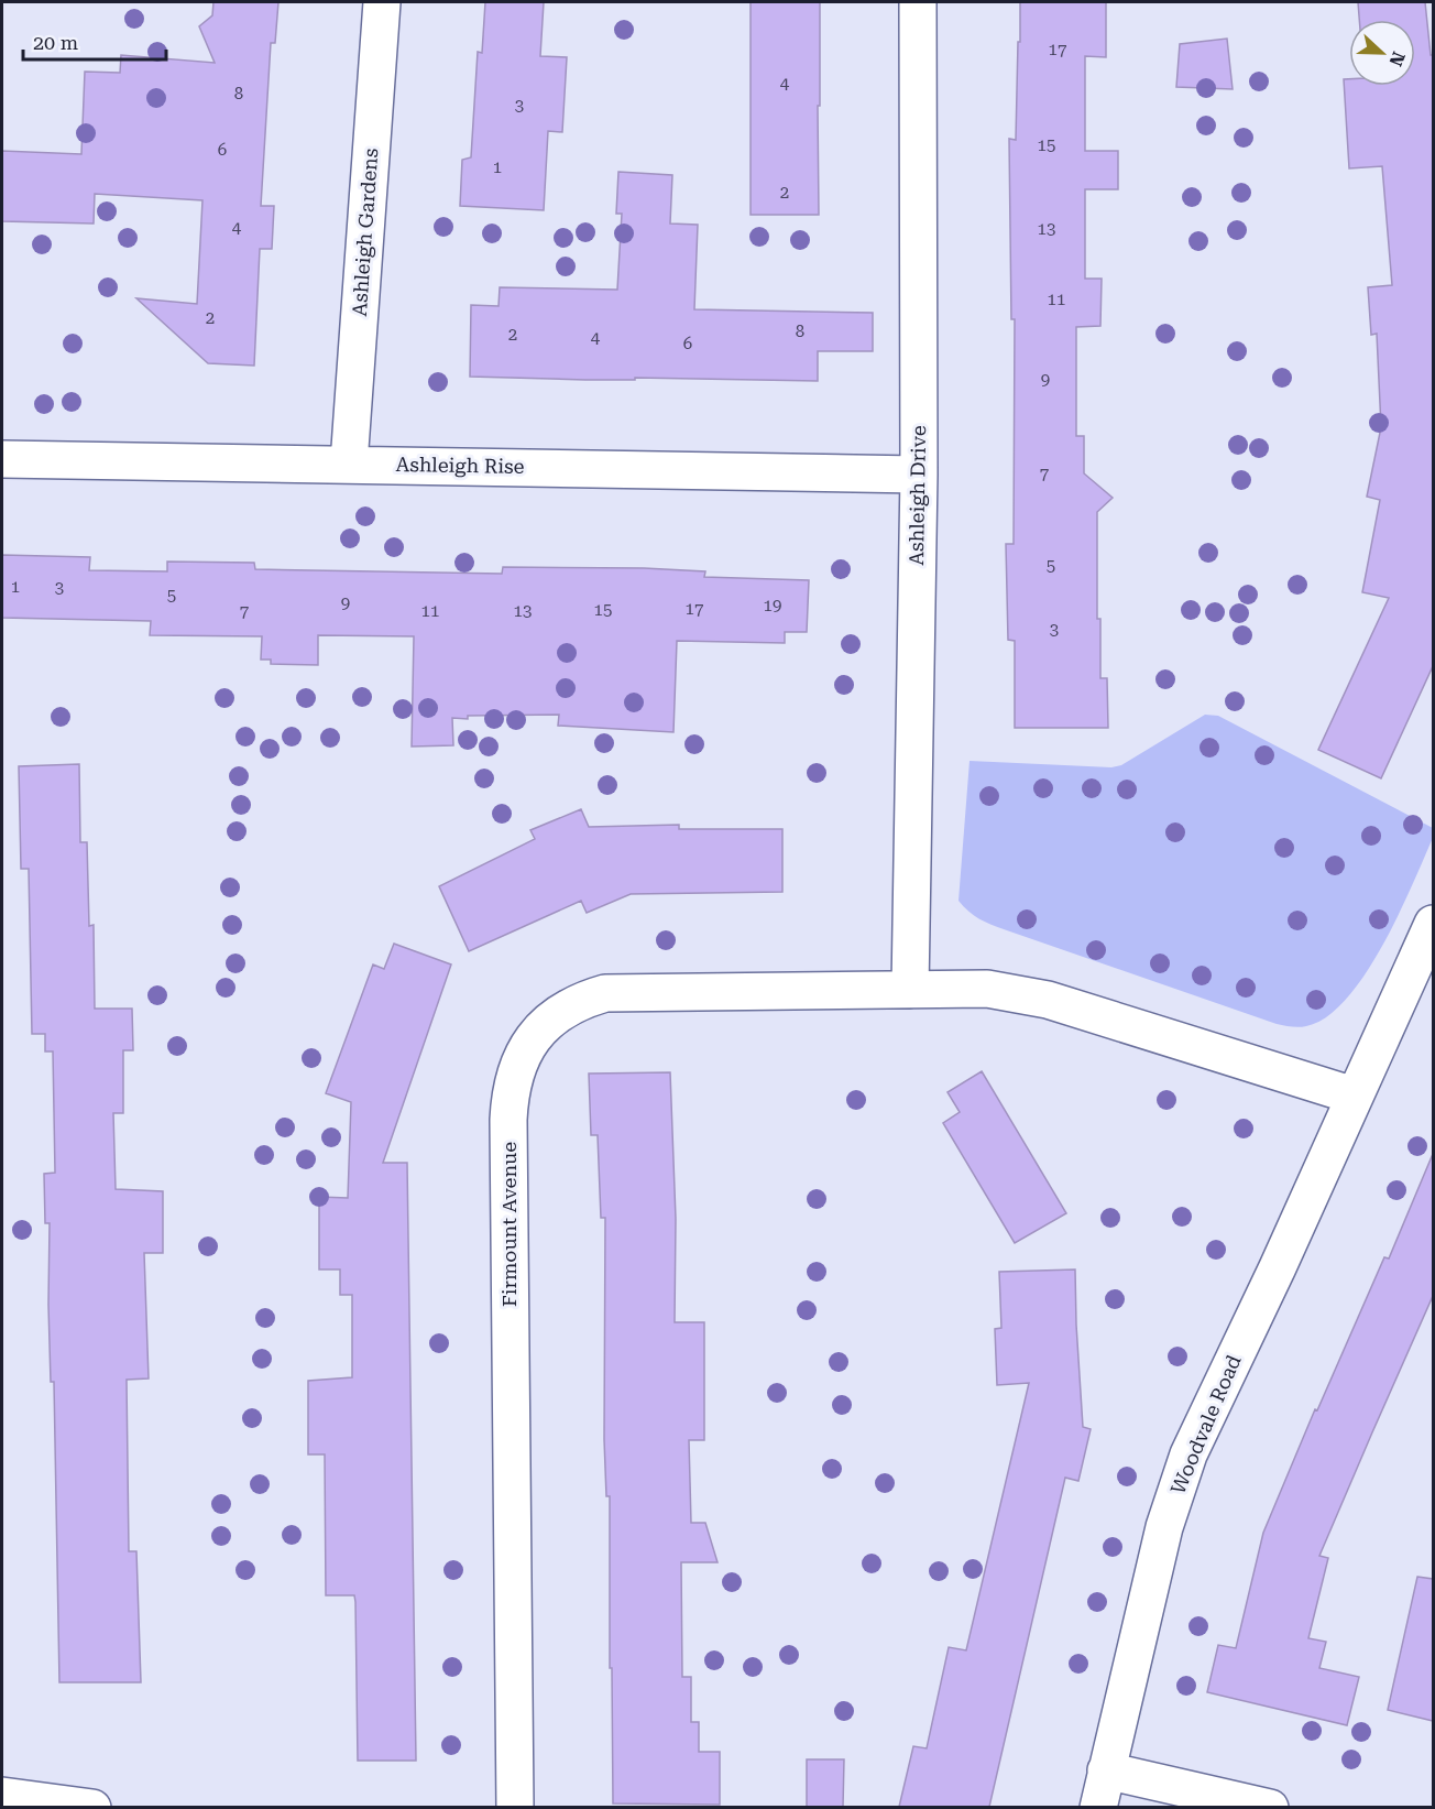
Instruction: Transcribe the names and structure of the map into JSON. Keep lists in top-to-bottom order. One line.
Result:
{"streets":{"street":["Ashleigh Gardens","Ashleigh Rise","Ashleigh Drive","Firmount Avenue","Woodvale Road"]},"crossings":[["Ashleigh Gardens","Ashleigh Rise"],["Ashleigh Rise","Ashleigh Drive"],["Ashleigh Drive","Firmount Avenue"]],"house_numbers":["17","4","8","3","15","6","1","2","4","13","11","2","8","2","4","6","9","7","5","1","3","5","9","19","17","15","7","11","13","3"],"scale_bar":"20 m","north":"right"}
